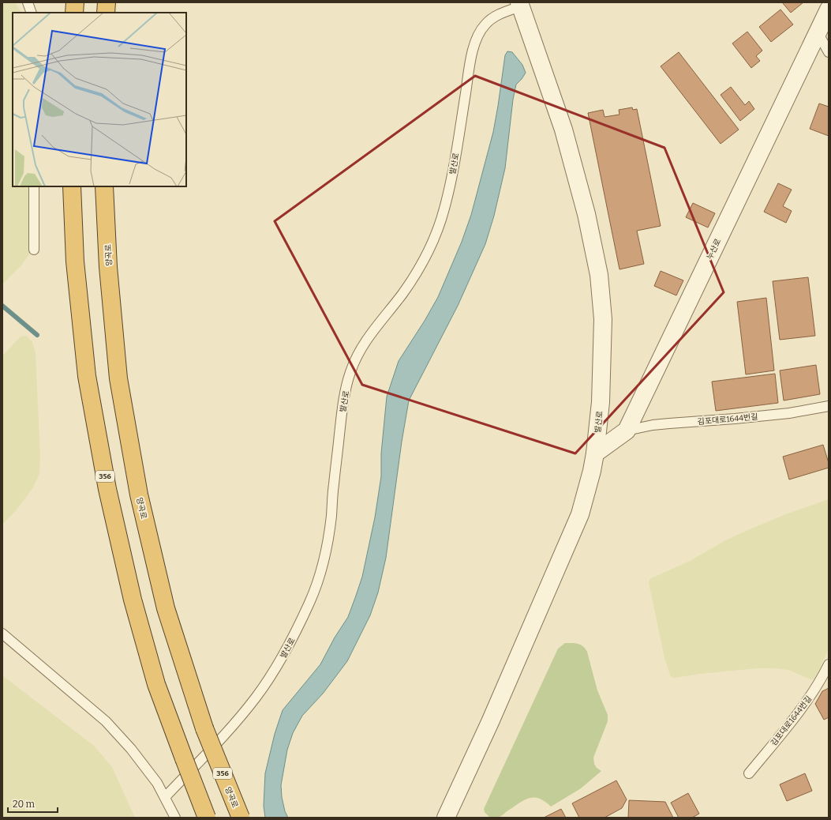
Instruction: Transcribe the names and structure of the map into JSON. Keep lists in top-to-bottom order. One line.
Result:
{"streets":{"highway":["양곡로","356"],"street":["발산로","누산로"],"lane":["김포대로1644번길"]},"crossings":[["발산로","누산로"],["누산로","김포대로1644번길"]],"scale_bar":"20 m"}
